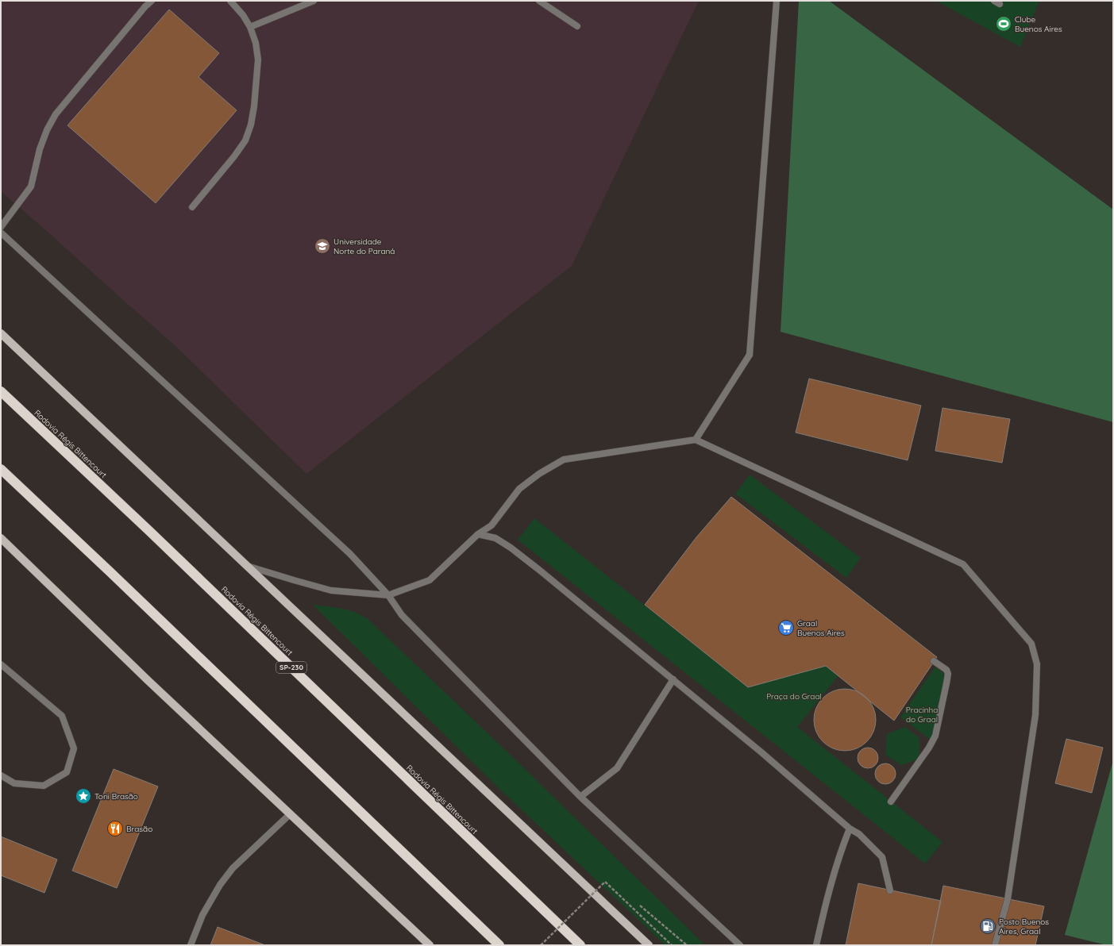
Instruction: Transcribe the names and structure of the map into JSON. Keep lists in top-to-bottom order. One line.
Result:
{"streets":{"highway":["Rodovia Régis Bittencourt","SP-230"]},"parks":["Praça do Graal","Pracinha do Graal"],"places":{"sports":["Clube Buenos Aires"],"school or university":["Universidade Norte do Paraná"],"supermarket":["Graal Buenos Aires"],"place":["Torii Brasão"],"restaurant":["Brasão"],"fuel station":["Posto Buenos Aires, Graal"]}}
